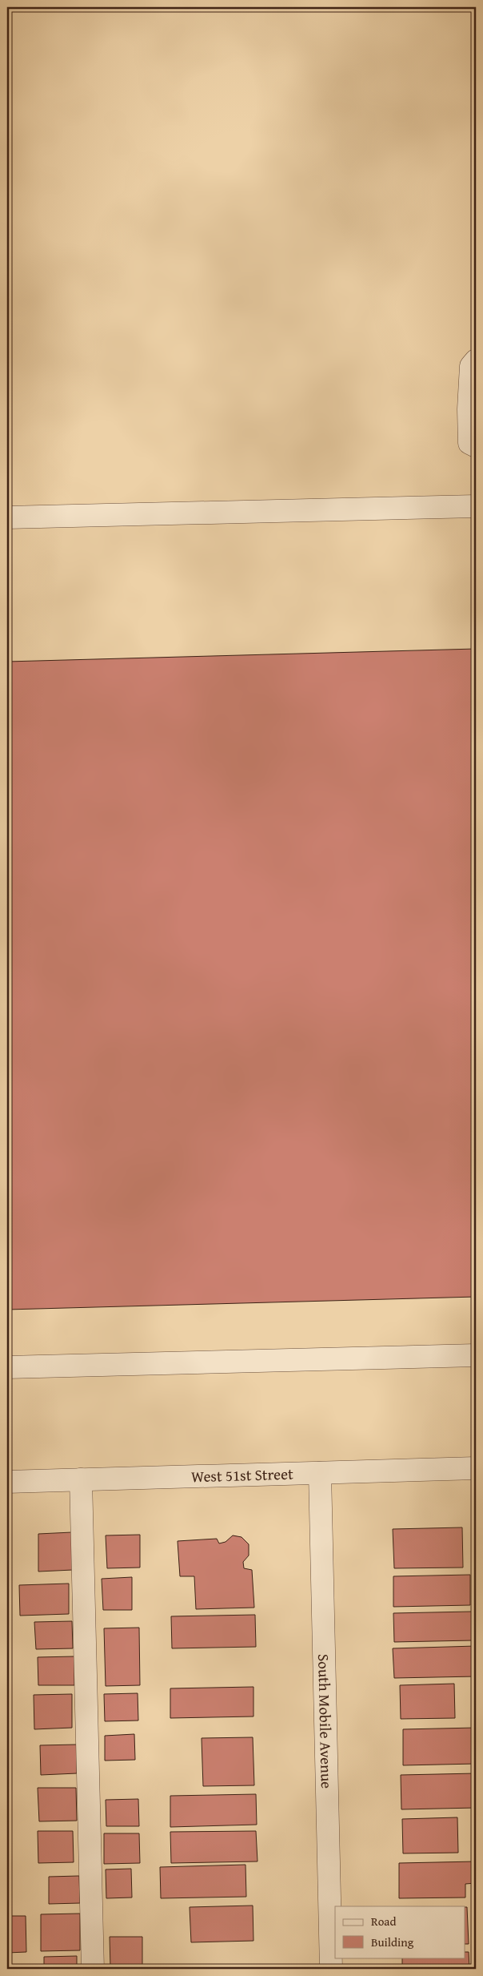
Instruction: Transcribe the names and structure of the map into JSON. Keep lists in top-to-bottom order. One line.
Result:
{"streets":{"street":["West 51st Street","South Mobile Avenue"]},"crossings":[["West 51st Street","South Mobile Avenue"]],"legend":["Road","Building"]}
